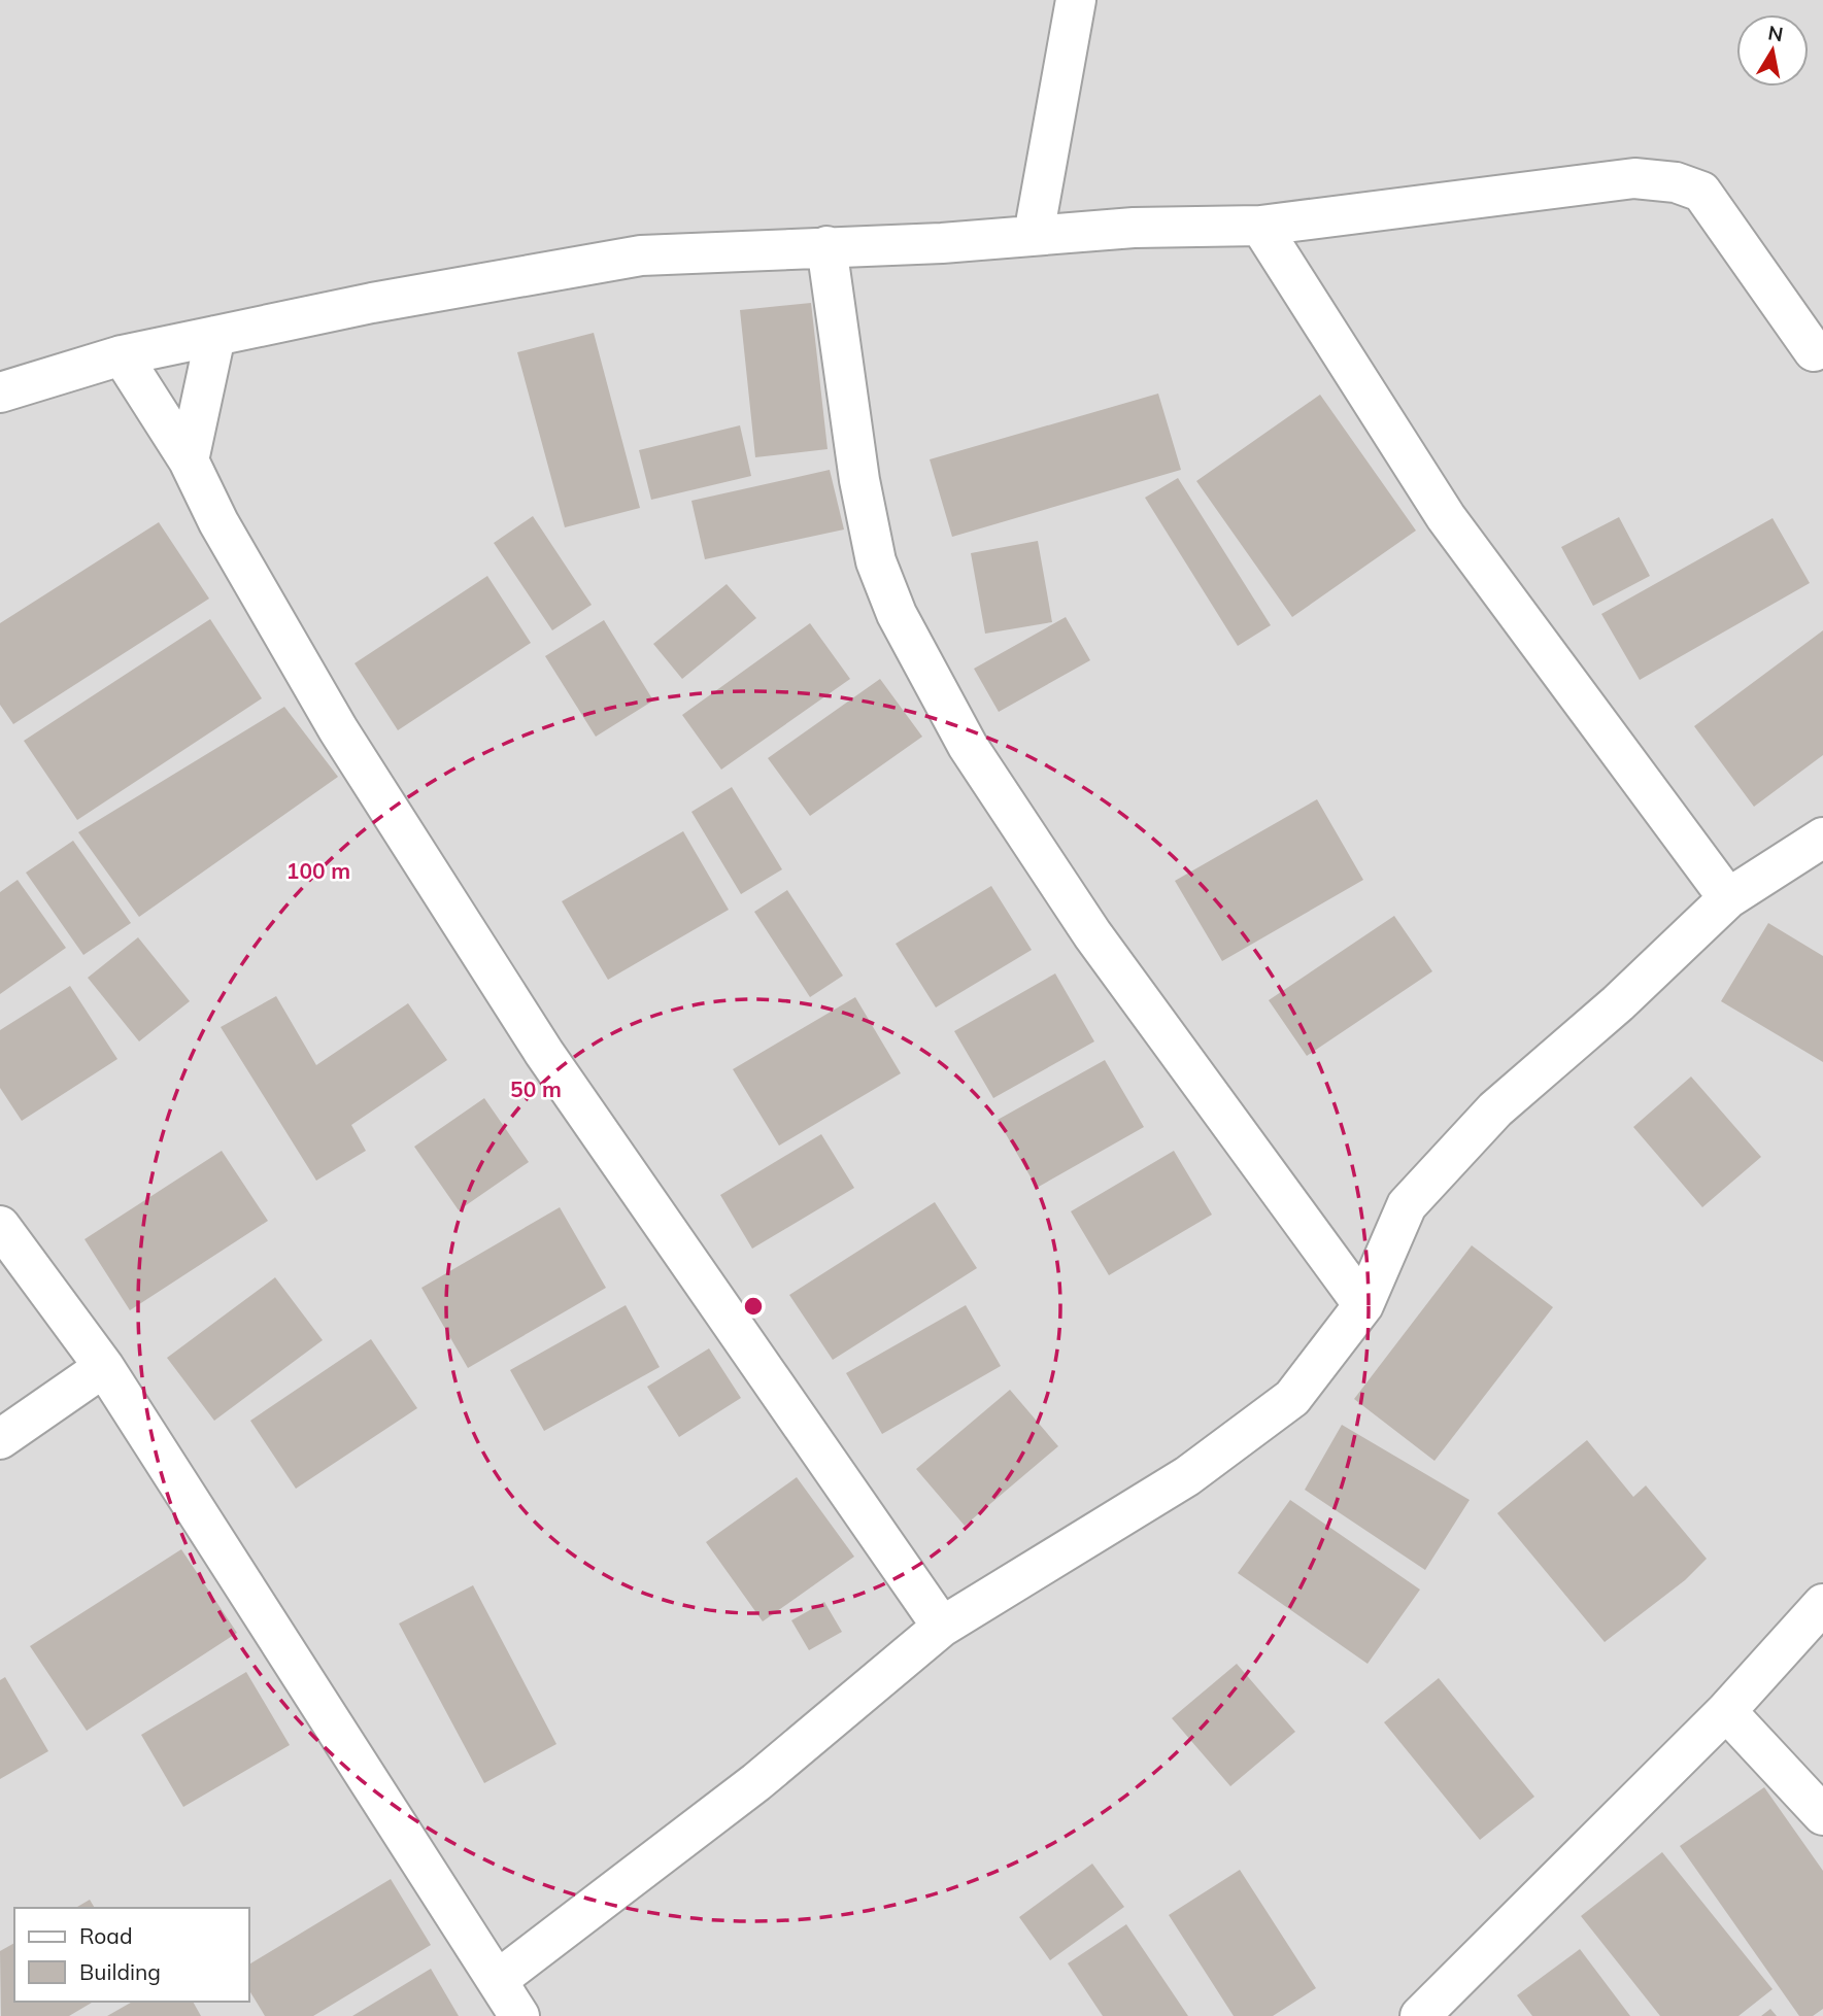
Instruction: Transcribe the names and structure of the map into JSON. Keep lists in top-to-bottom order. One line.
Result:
{"legend":["Road","Building"],"north":"top","rings":["100 m","50 m"]}
